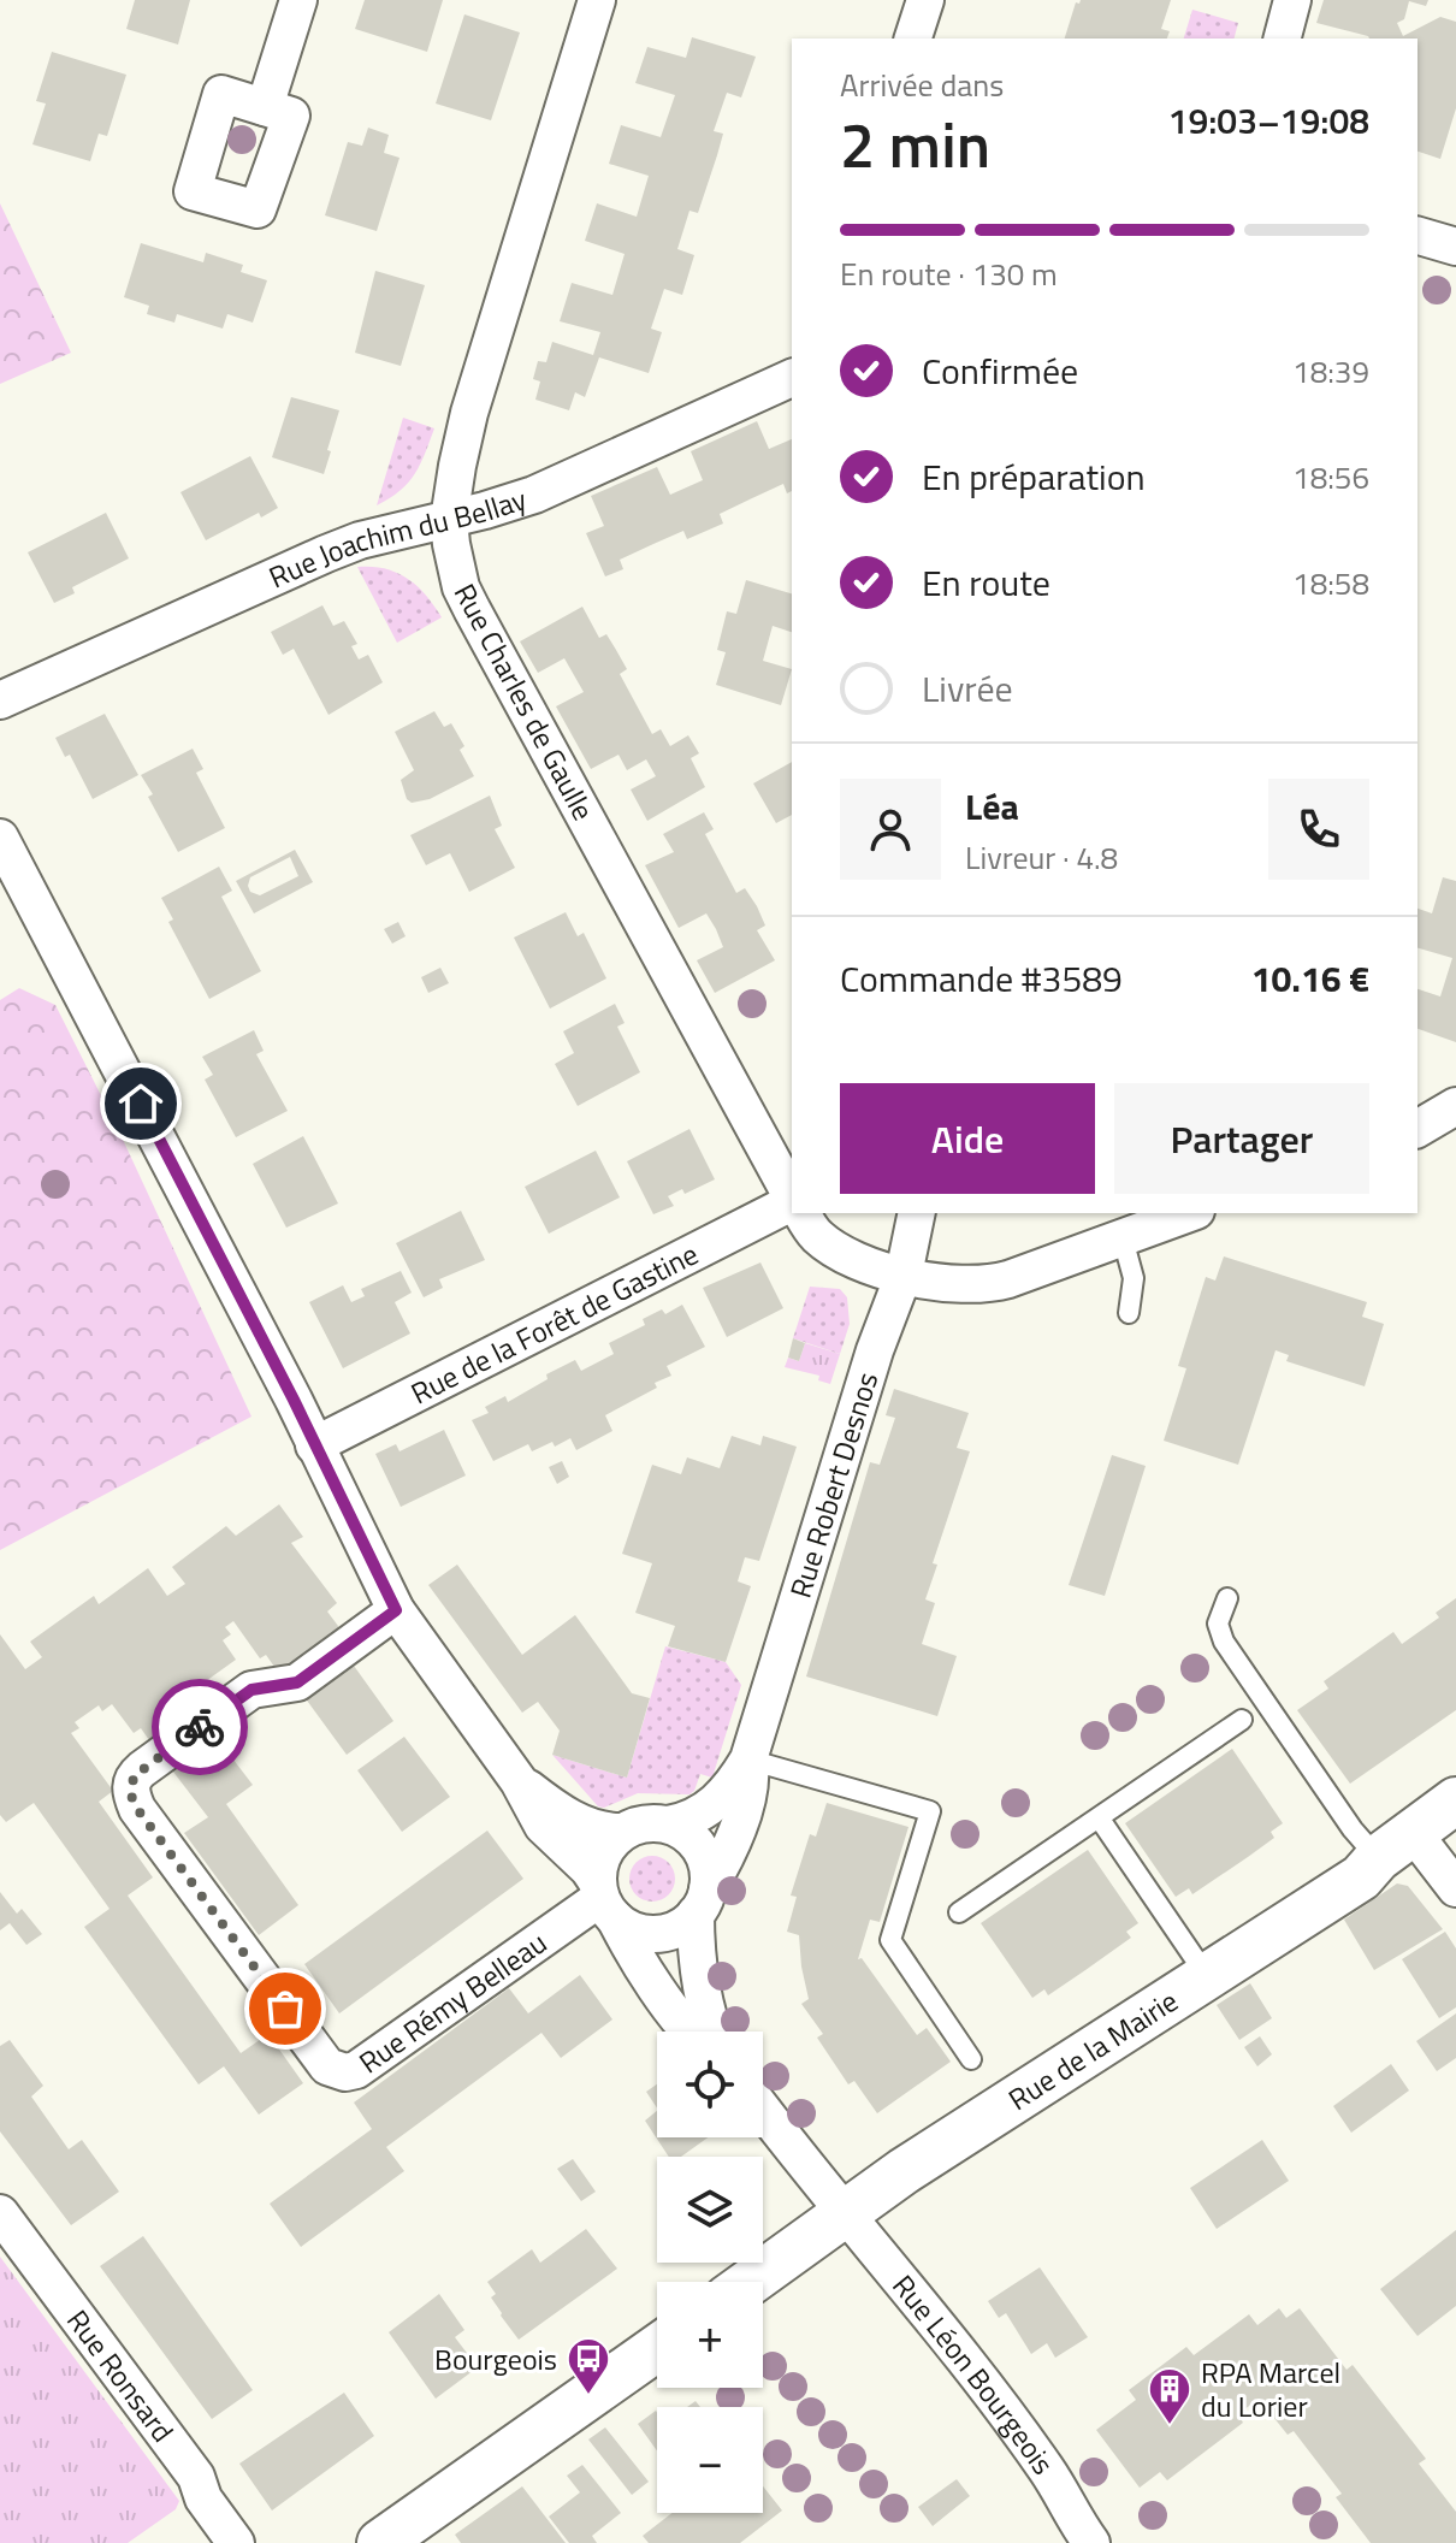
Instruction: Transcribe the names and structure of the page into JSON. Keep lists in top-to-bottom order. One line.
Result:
{"streets":{"street":["Rue Joachim du Bellay","Rue Charles de Gaulle","Rue de la Forêt de Gastine","Rue Robert Desnos","Rue Rémy Belleau","Rue de la Mairie","Rue Ronsard","Rue Léon Bourgeois"]},"crossings":[["Rue Joachim du Bellay","Rue Charles de Gaulle"],["Rue Robert Desnos","Rue Rémy Belleau"],["Rue de la Mairie","Rue Léon Bourgeois"]],"places":{"bus stop":["Bourgeois"],"building":["RPA Marcel du Lorier"]},"page":{"heading":["2 min","Arrivée dans","19:03–19:08"],"panel":["Léa","Livreur · 4.8","Commande #3589","10.16 €"],"bar":"En route · 130 m","list":[["Confirmée","18:39"],["En préparation","18:56"],["En route","18:58"],"Livrée"],"buttons":["Aide","Partager"],"map_buttons":["+","−"]}}
